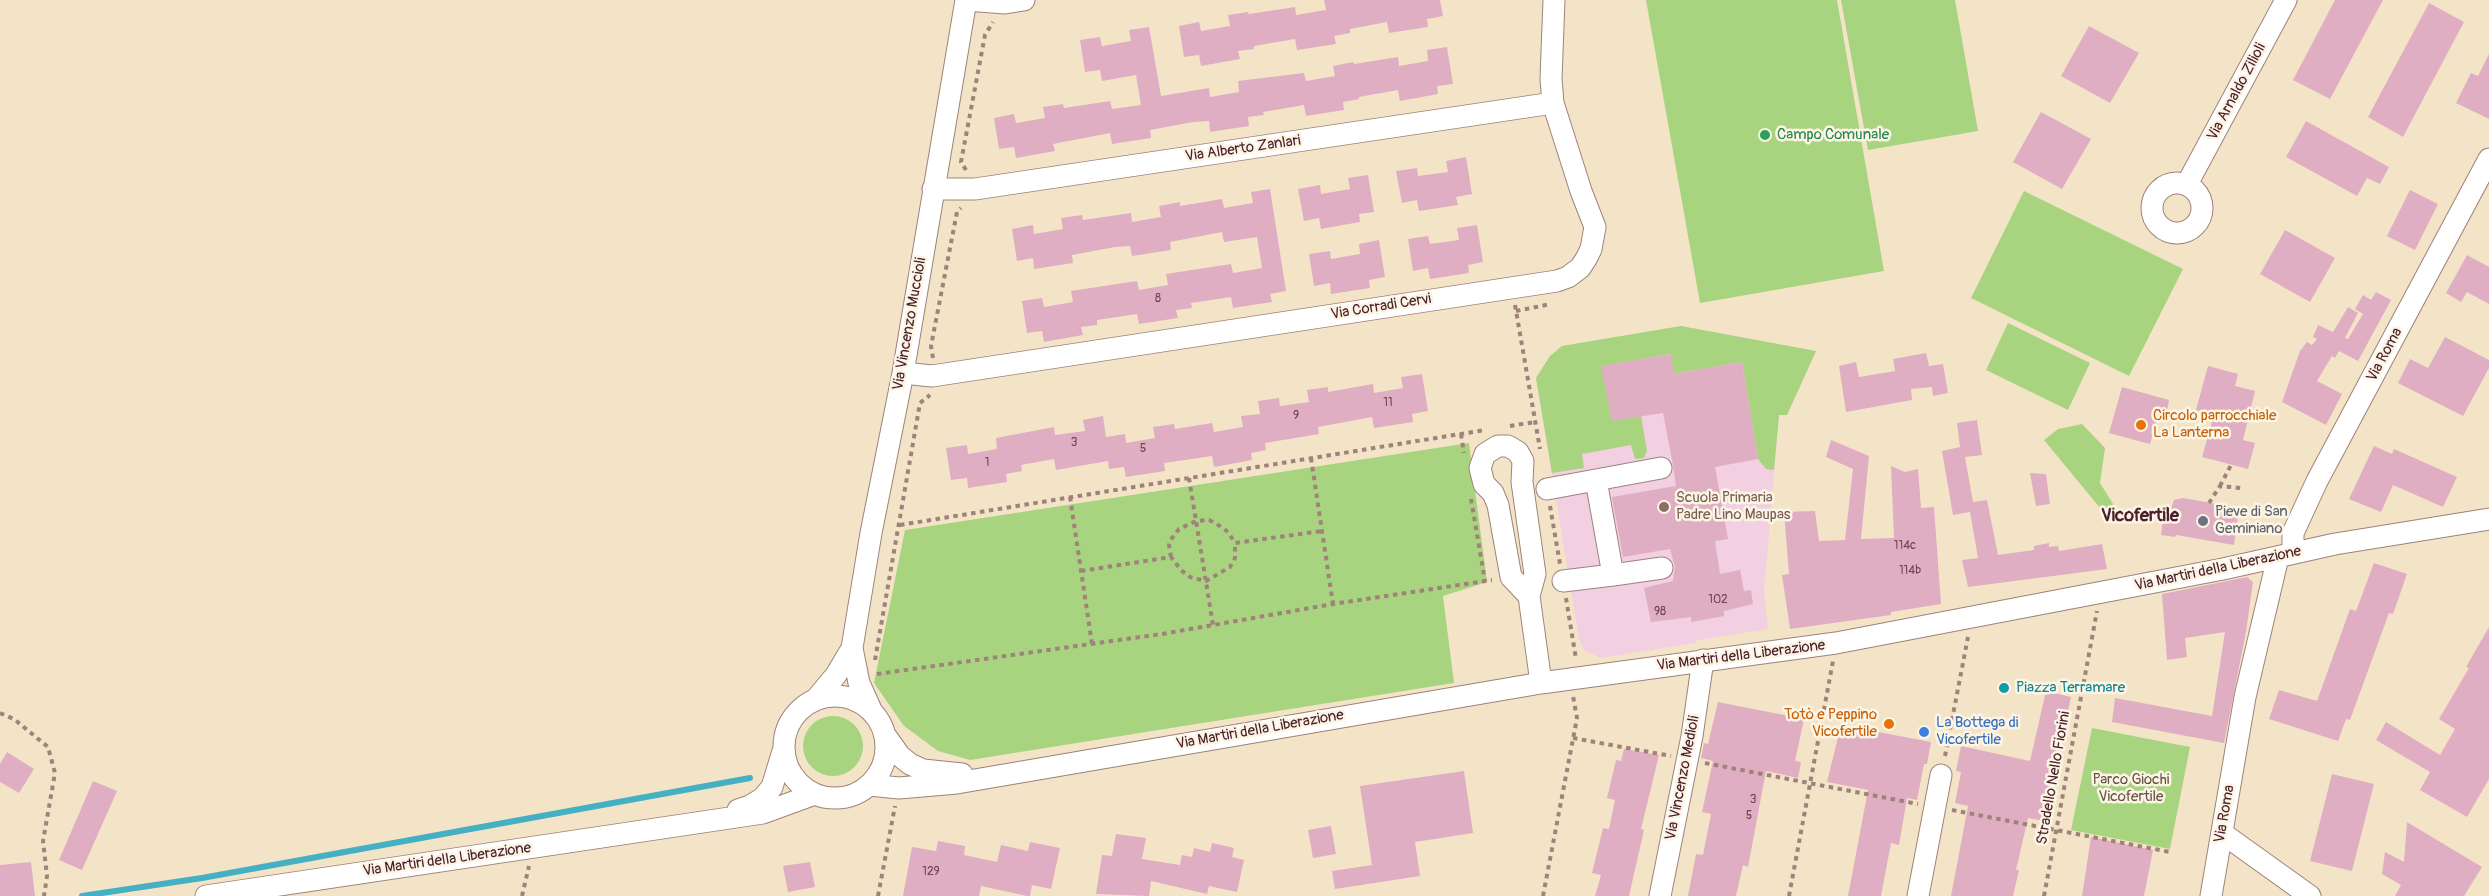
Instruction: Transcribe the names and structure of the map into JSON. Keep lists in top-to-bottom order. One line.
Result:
{"streets":{"street":["Via Arnaldo Zilioli","Via Alberto Zanlari","Via Corradi Cervi","Via Vincenzo Muccioli","Via Roma","Via Martiri della Liberazione","Via Vincenzo Medioli"],"path":["Stradello Nello Fiorini"]},"crossings":[["Via Alberto Zanlari","Via Corradi Cervi"],["Via Alberto Zanlari","Via Vincenzo Muccioli"],["Via Corradi Cervi","Via Vincenzo Muccioli"],["Via Vincenzo Muccioli","Via Martiri della Liberazione"],["Via Roma","Via Martiri della Liberazione"],["Via Martiri della Liberazione","Via Vincenzo Medioli"],["Via Martiri della Liberazione","Stradello Nello Fiorini"]],"districts":["Vicofertile"],"parks":["Parco Giochi Vicofertile"],"places":["Campo Comunale","Circolo parrocchiale La Lanterna","Scuola Primaria Padre Lino Maupas","Pieve di San Geminiano","Piazza Terramare","Totò e Peppino Vicofertile","La Bottega di Vicofertile"],"house_numbers":["8","11","9","3","5","1","114c","114b","102","98","3","5","129"]}
